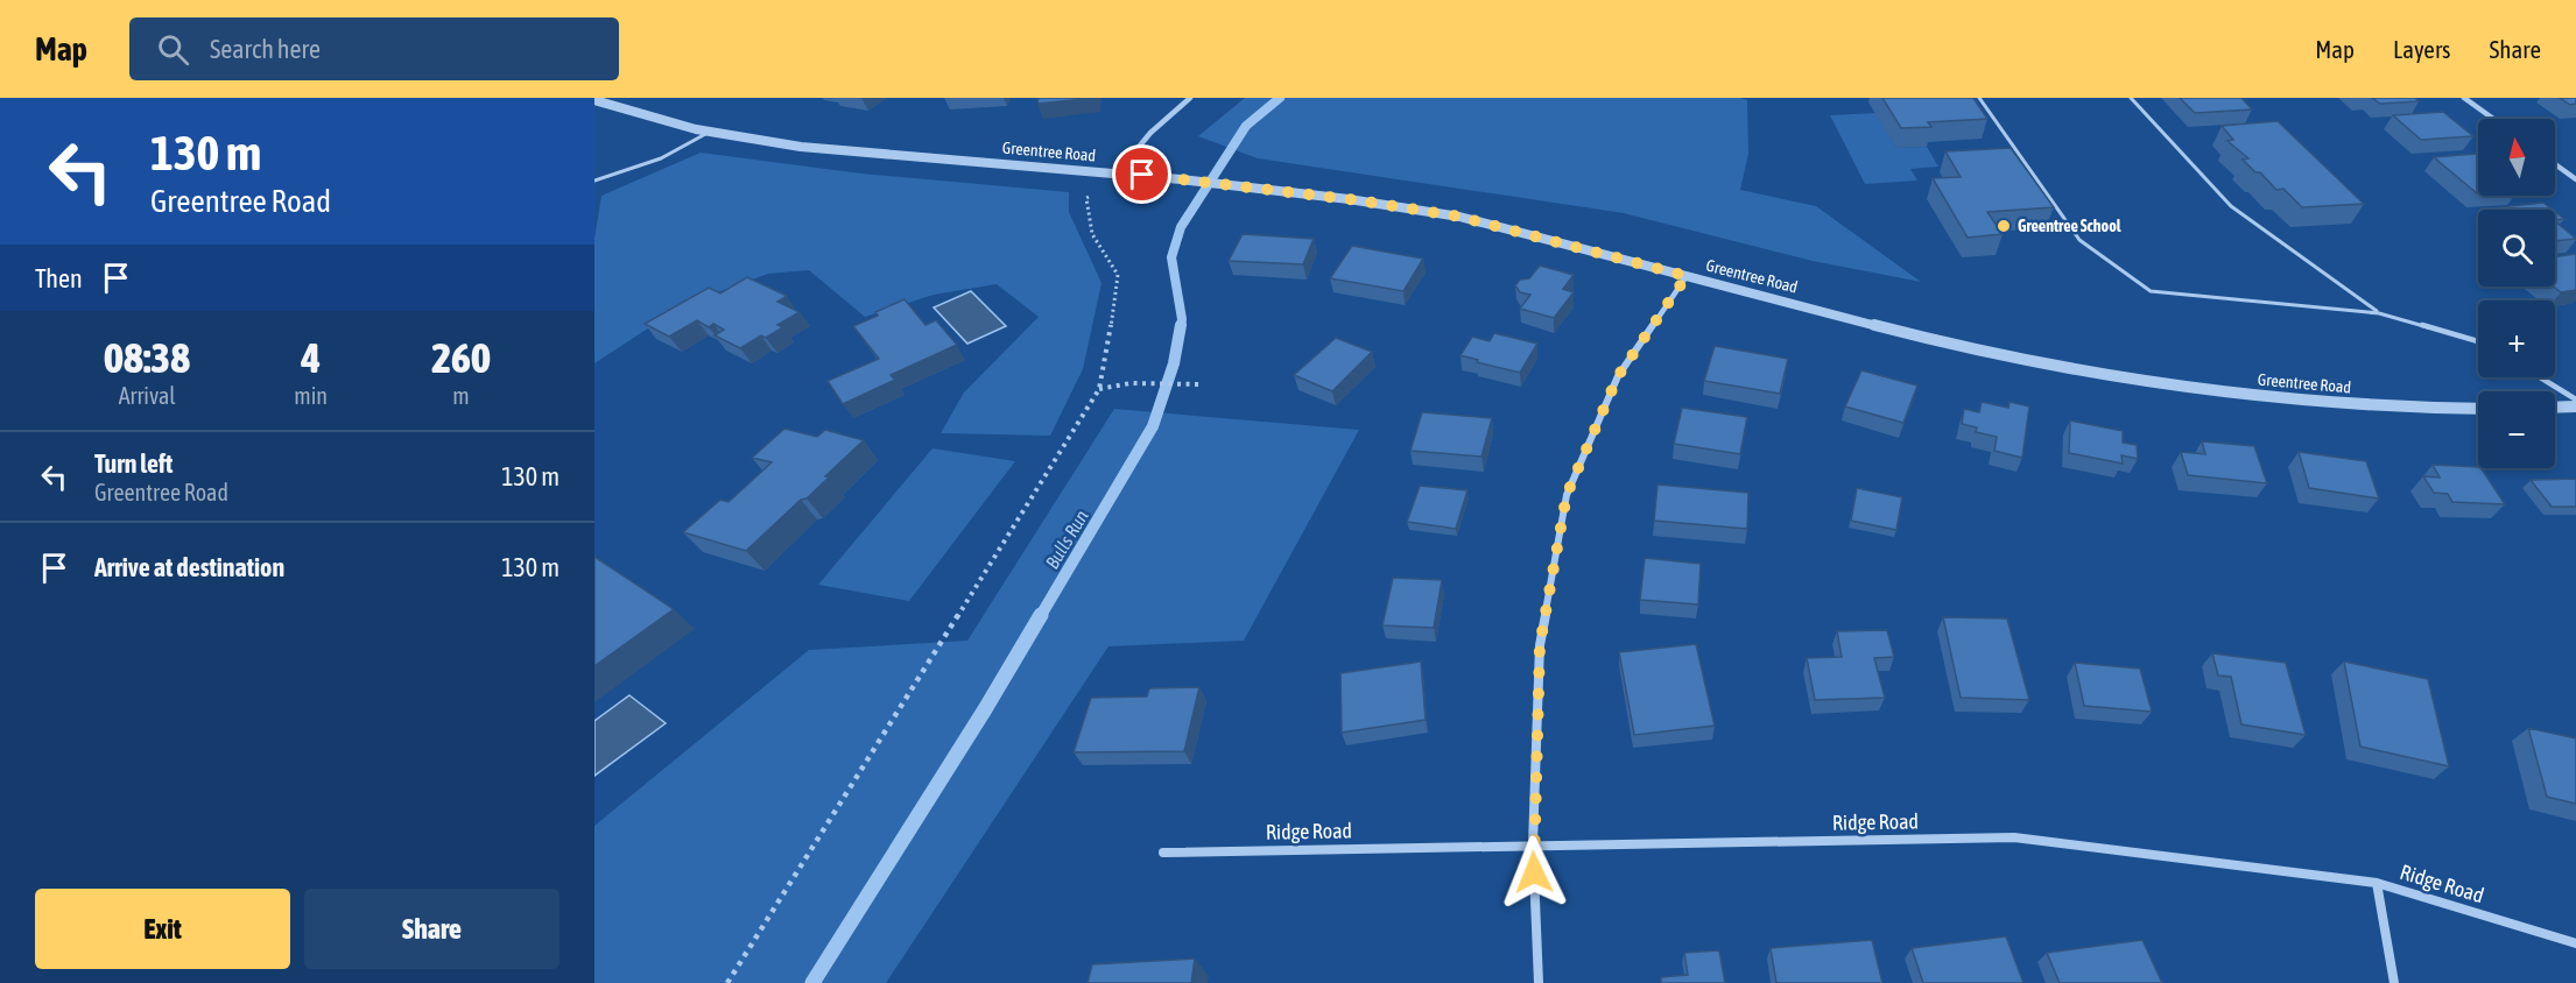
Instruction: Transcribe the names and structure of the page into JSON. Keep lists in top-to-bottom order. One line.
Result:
{"streets":{"street":["Greentree Road","Ridge Road"]},"water":["Bulls Run"],"places":["Greentree School"],"north":"top","page":{"header":"Map","search":"Search here","nav":["Map","Layers","Share"],"turn":["130 m","Greentree Road"],"map_buttons":["+","−"],"then":"Then","eta":["08:38","Arrival","4","min","260","m"],"list":[{"name":"Turn left","note":"Greentree Road","value":"130 m"},{"name":"Arrive at destination","value":"130 m"}],"buttons":["Exit","Share"]}}
